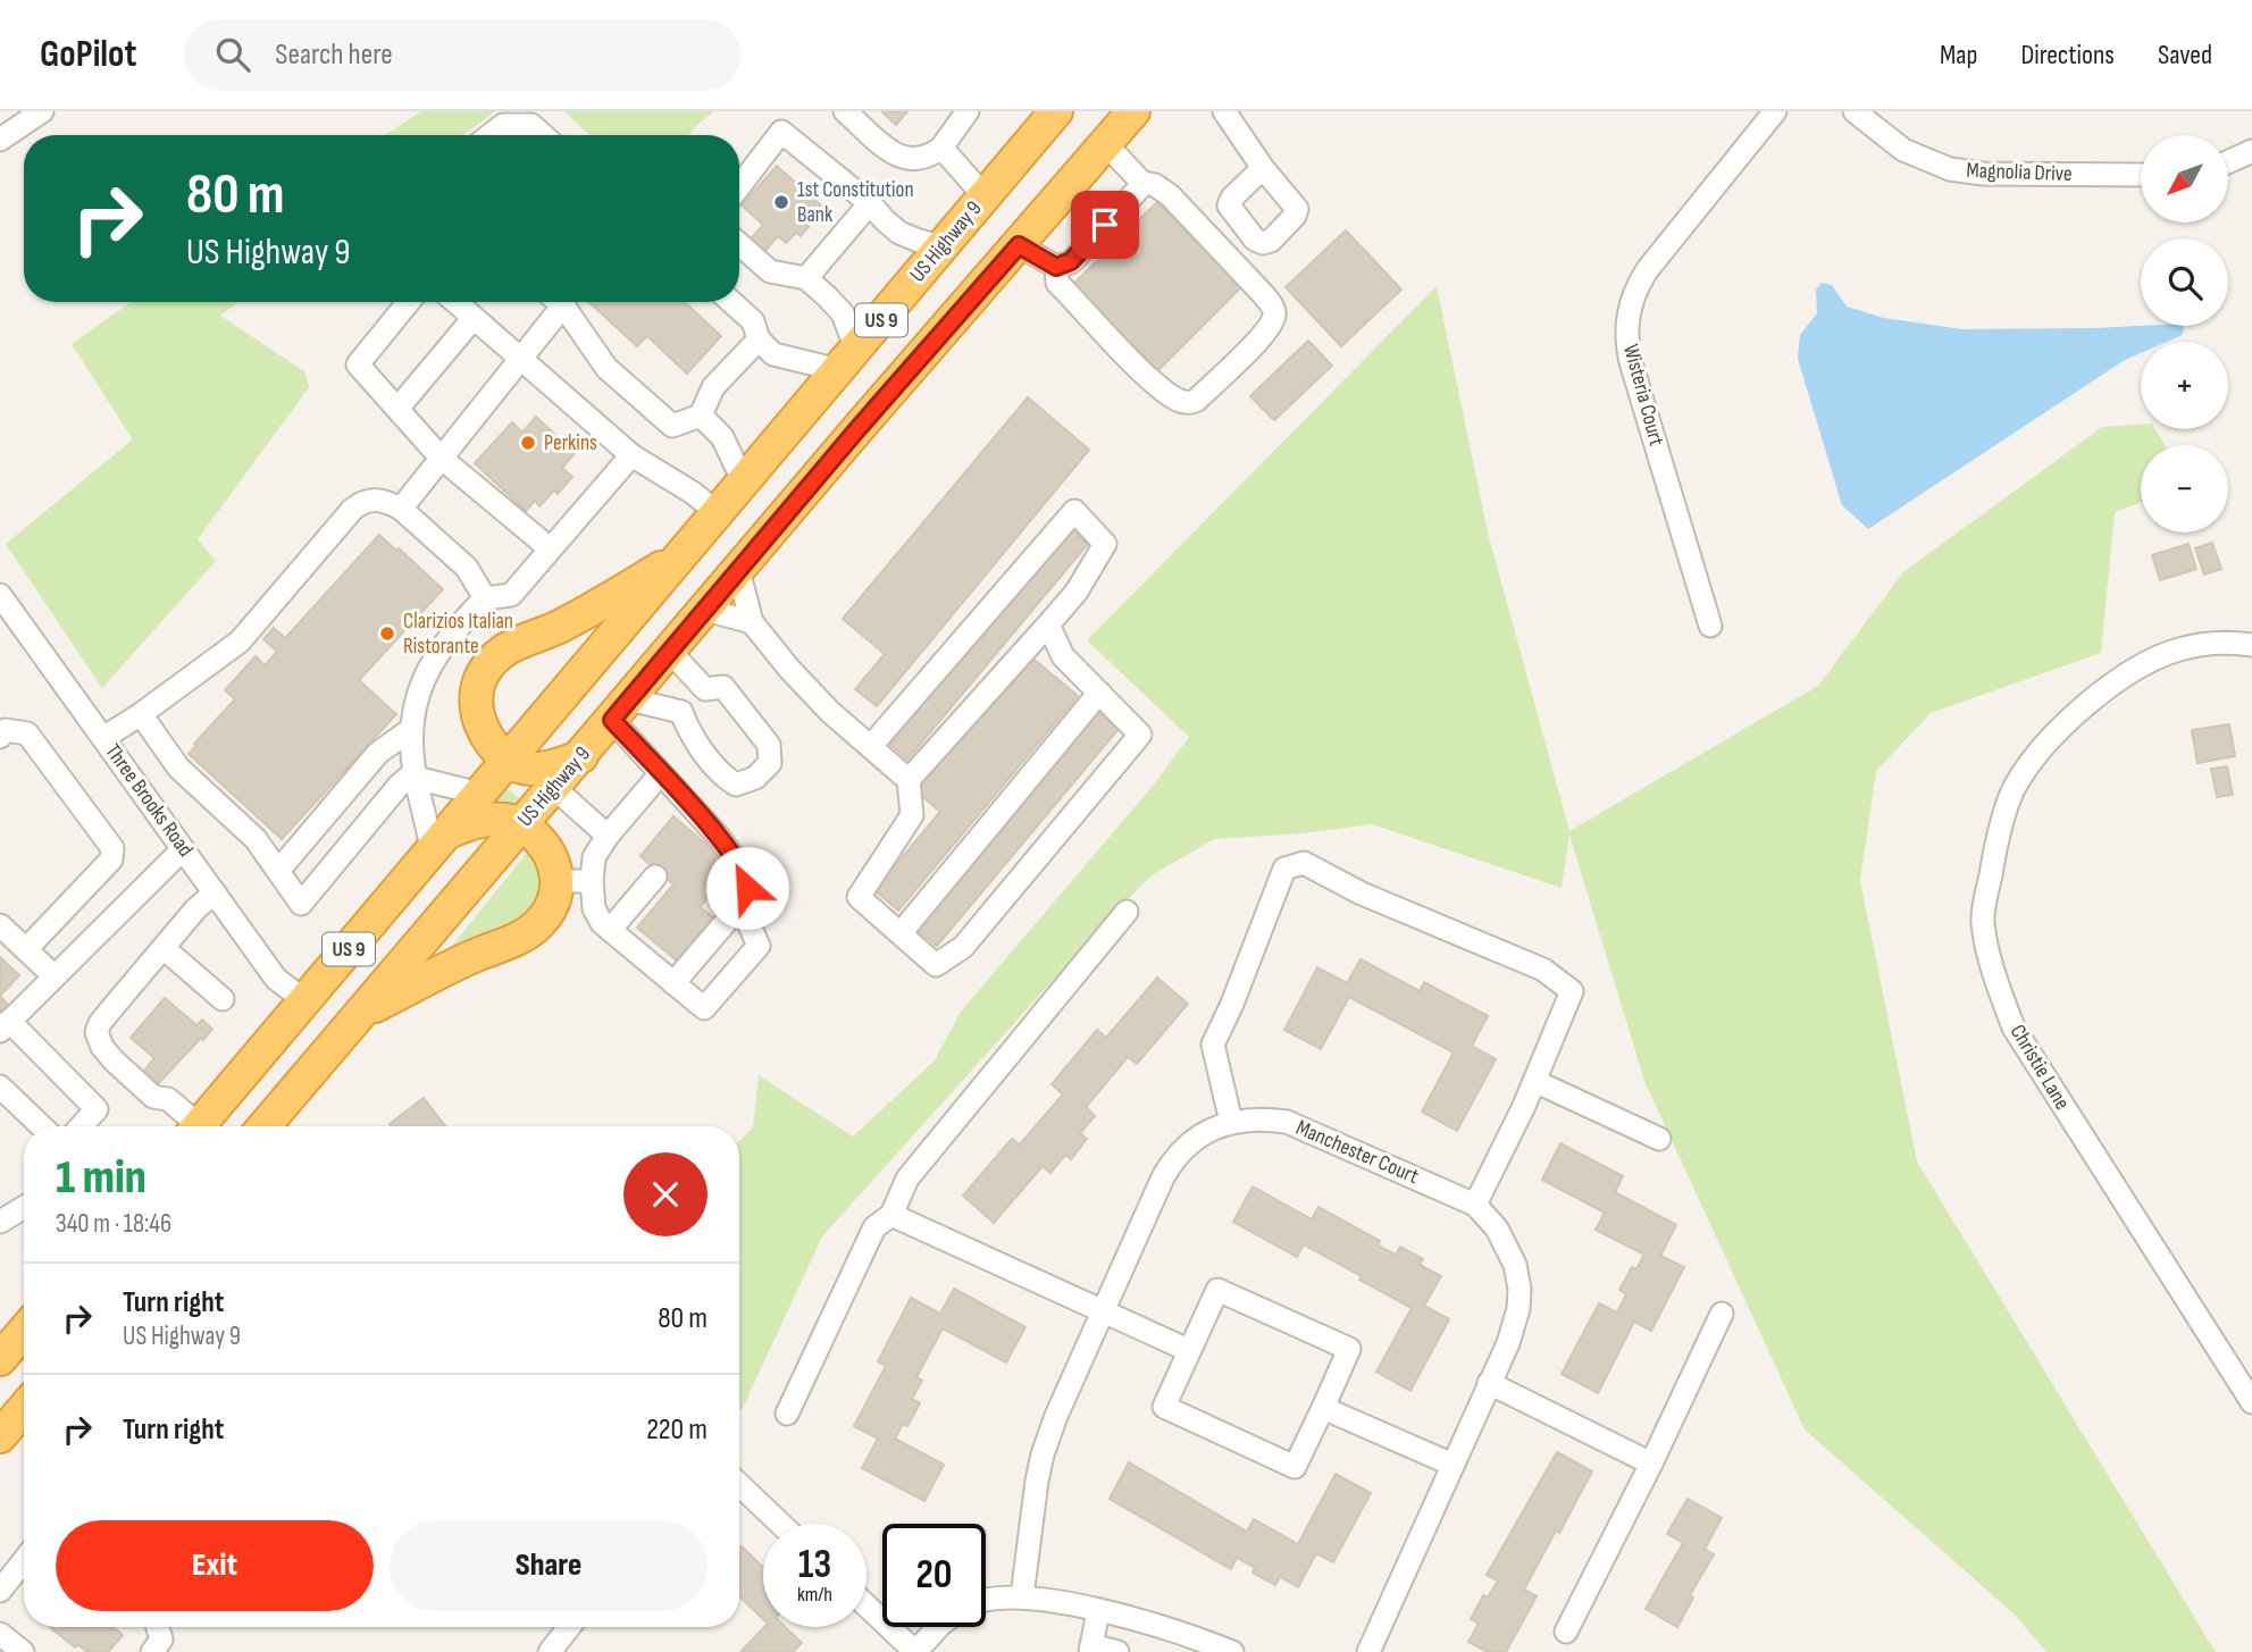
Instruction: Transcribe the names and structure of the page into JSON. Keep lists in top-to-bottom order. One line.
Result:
{"streets":{"highway":["US Highway 9","US 9"],"street":["Magnolia Drive","Wisteria Court","Three Brooks Road","Christie Lane","Manchester Court"]},"crossings":[["US Highway 9","Three Brooks Road"]],"places":["1st Constitution Bank","Perkins","Clarizios Italian Ristorante"],"north":"bottom left","page":{"header":"GoPilot","search":"Search here","nav":["Map","Directions","Saved"],"map_buttons":["+","−"],"turn":["80 m","US Highway 9"],"heading":["1 min","340 m · 18:46"],"list":[{"name":"Turn right","note":"US Highway 9","value":"80 m"},{"name":"Turn right","value":"220 m"}],"buttons":["Exit","Share"],"speed":"13 km/h","limit":"20"}}
